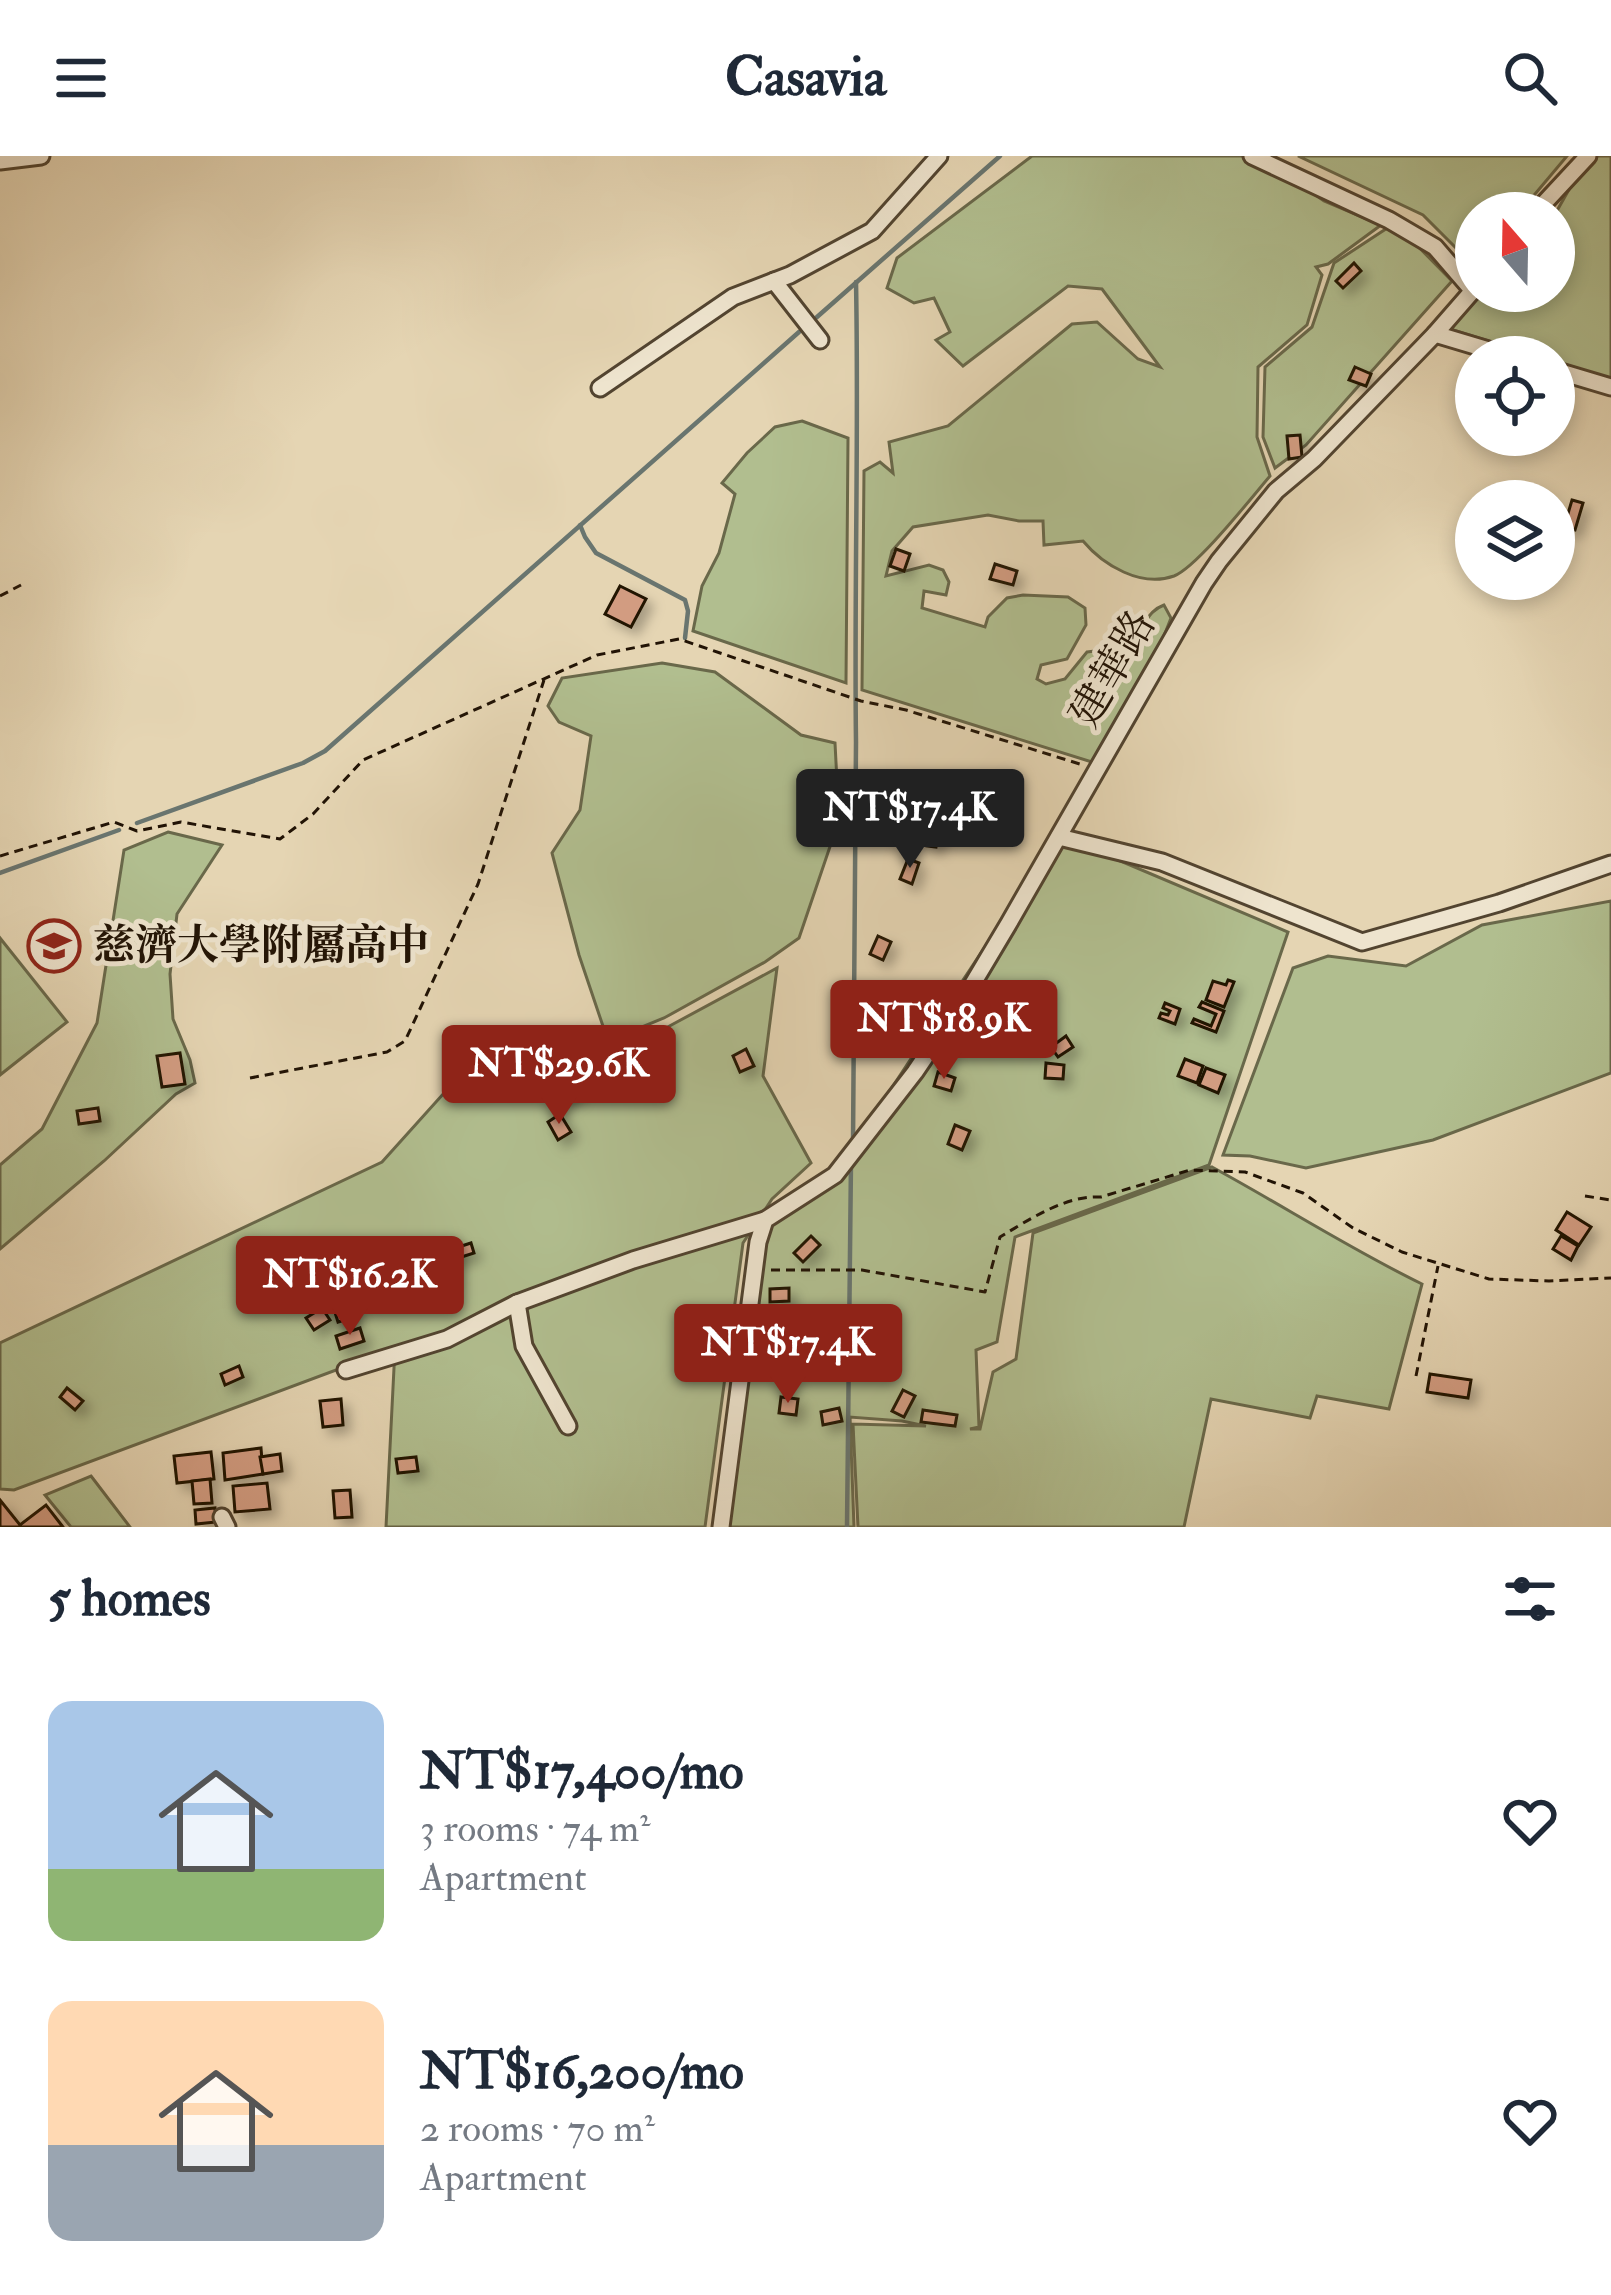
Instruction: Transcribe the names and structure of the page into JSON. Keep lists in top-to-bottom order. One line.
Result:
{"streets":{"street":["建華路"]},"places":{"school or university":["慈濟大學附屬高中"]},"north":"top","page":{"header":"Casavia","price":["NT$17.4K","NT$18.9K","NT$29.6K","NT$16.2K","NT$17.4K"],"heading":"5 homes","list":[{"name":"NT$17,400/mo","note":"3 rooms · 74 m² · Apartment"},{"name":"NT$16,200/mo","note":"2 rooms · 70 m² · Apartment"}]}}
